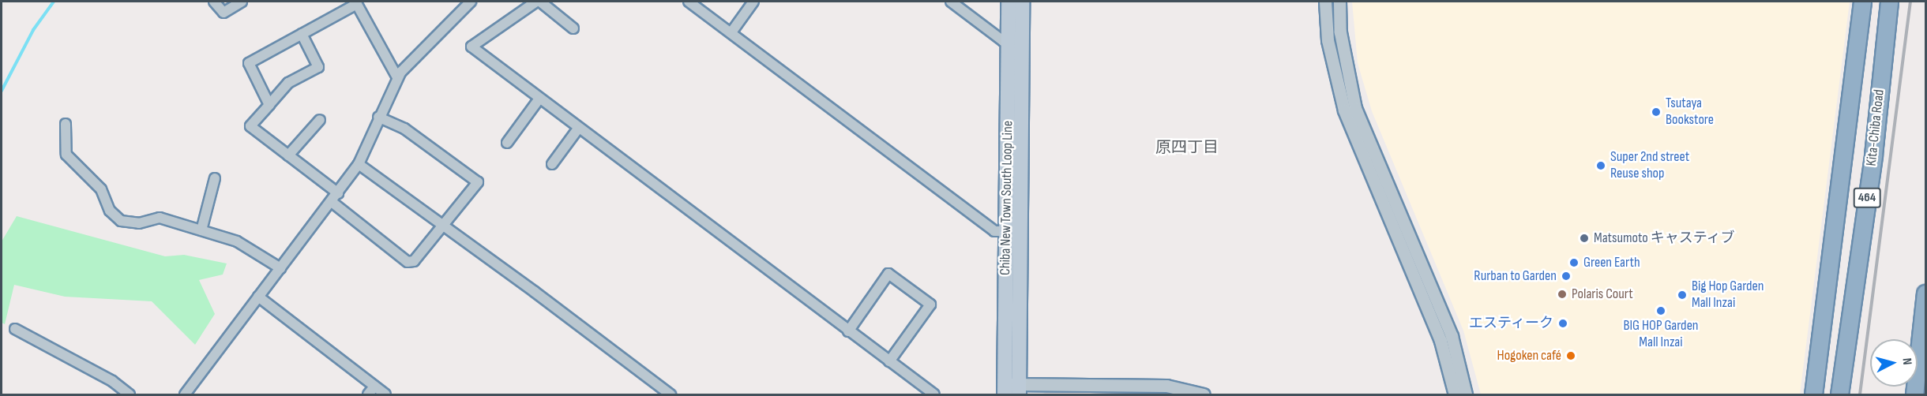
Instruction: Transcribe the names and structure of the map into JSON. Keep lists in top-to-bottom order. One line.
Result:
{"streets":{"highway":["Kita-Chiba Road","464"],"main road":["Chiba New Town South Loop Line"]},"districts":["原四丁目"],"places":["Tsutaya Bookstore","Super 2nd street Reuse shop","Matsumoto キャスティブ","Green Earth","Rurban to Garden","Polaris Court","Big Hop Garden Mall Inzai","BIG HOP Garden Mall Inzai","エスティーク","Hogoken café"],"north":"right"}
